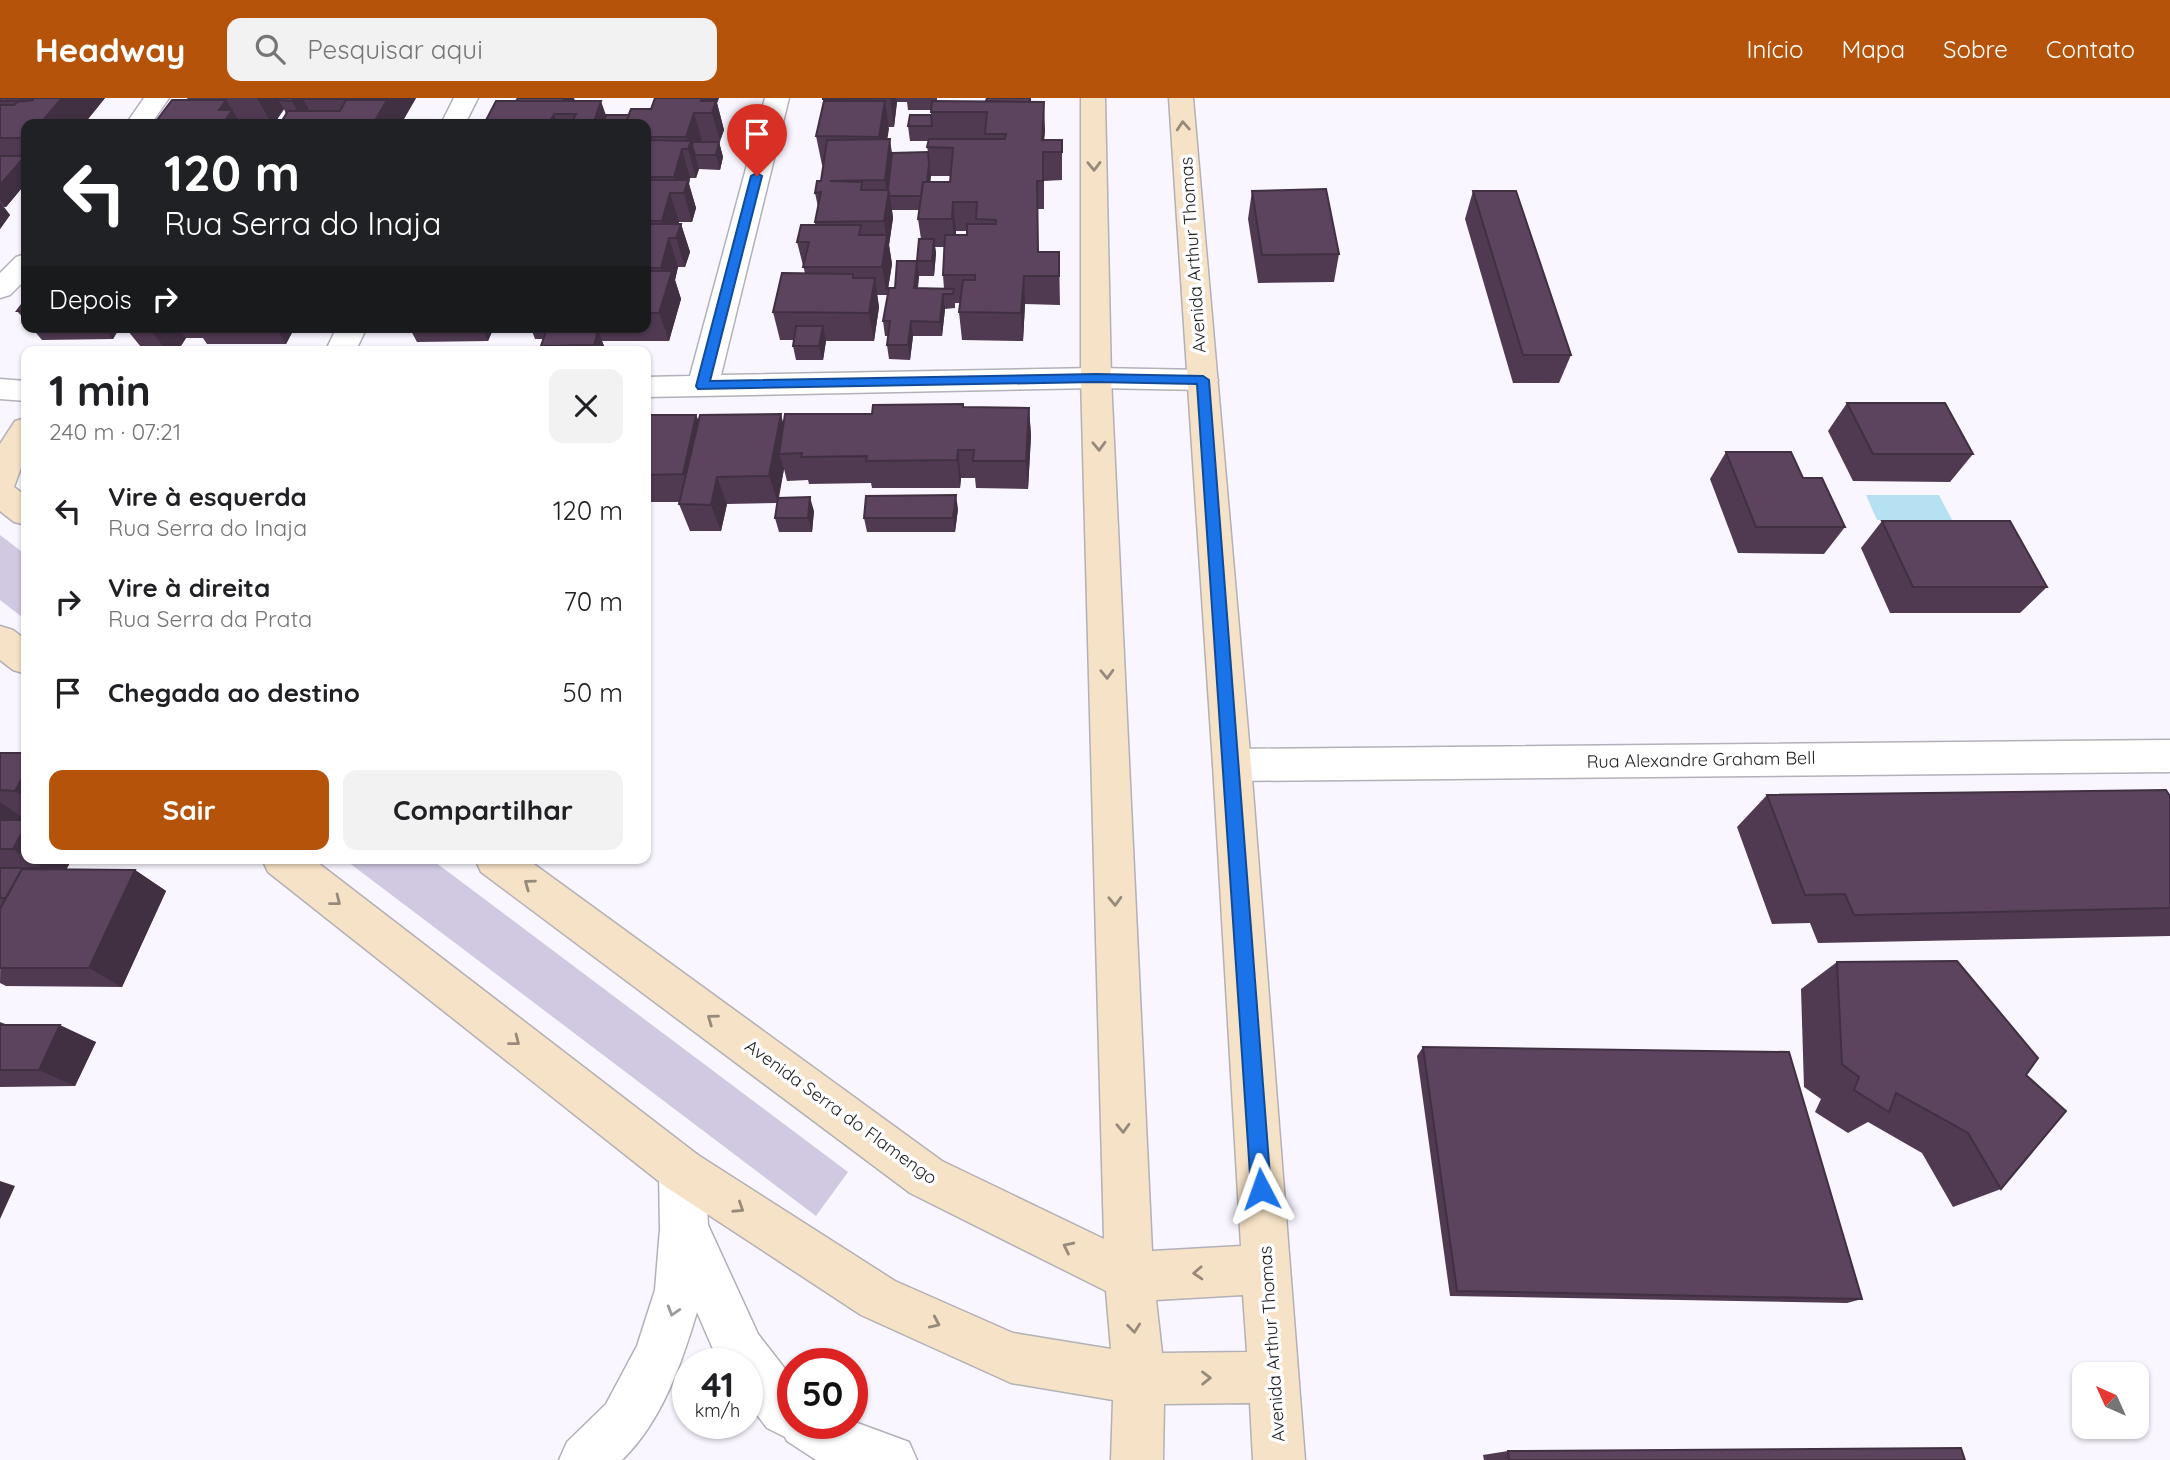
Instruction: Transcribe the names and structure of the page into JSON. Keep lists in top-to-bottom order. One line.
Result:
{"streets":{"main road":["Avenida Arthur Thomas","Avenida Serra do Flamengo"],"street":["Rua Alexandre Graham Bell"]},"crossings":[["Avenida Arthur Thomas","Rua Alexandre Graham Bell"],["Avenida Arthur Thomas","Avenida Serra do Flamengo"]],"north":"top left","page":{"header":"Headway","search":"Pesquisar aqui","nav":["Início","Mapa","Sobre","Contato"],"turn":["120 m","Rua Serra do Inaja"],"then":"Depois","heading":["1 min","240 m · 07:21"],"list":[{"name":"Vire à esquerda","note":"Rua Serra do Inaja","value":"120 m"},{"name":"Vire à direita","note":"Rua Serra da Prata","value":"70 m"},{"name":"Chegada ao destino","value":"50 m"}],"buttons":["Sair","Compartilhar"],"speed":"41 km/h","limit":"50"}}
